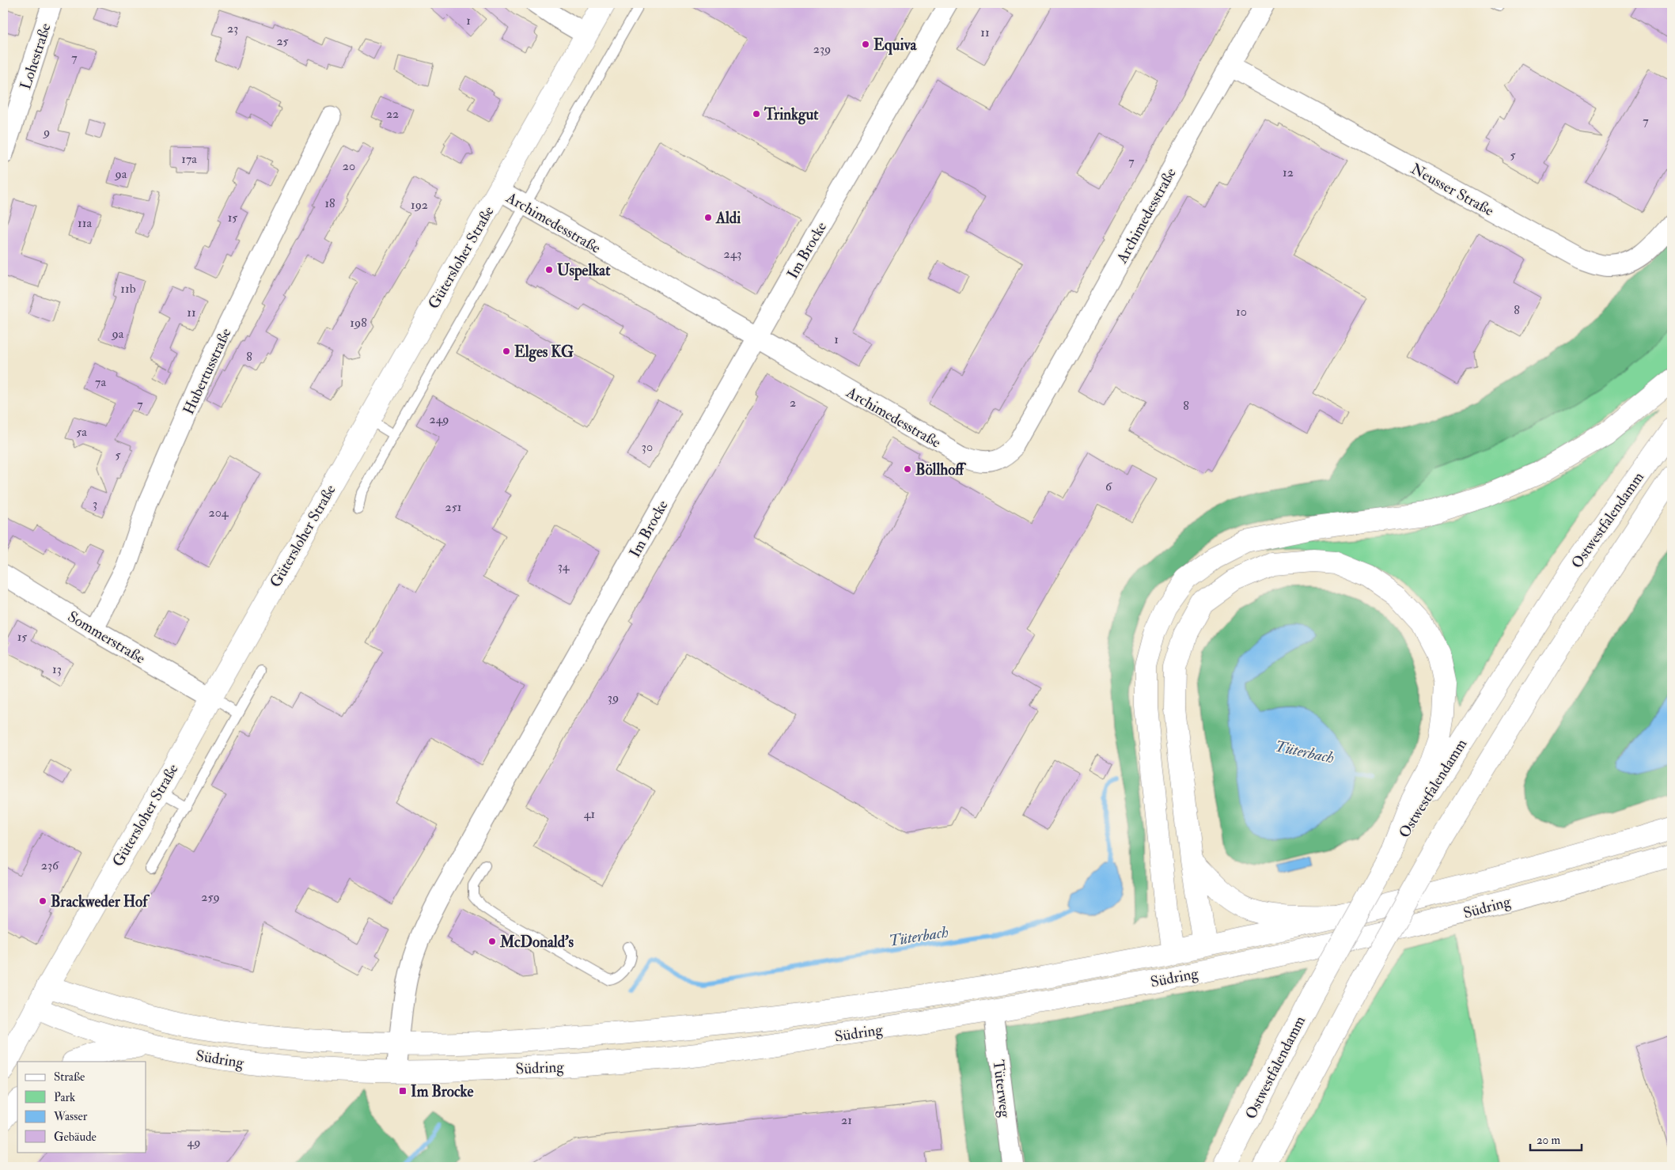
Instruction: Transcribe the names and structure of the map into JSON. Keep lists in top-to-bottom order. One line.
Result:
{"streets":{"main road":["Gütersloher Straße","Ostwestfalendamm","Südring"],"street":["Lohestraße","Neusser Straße","Archimedesstraße","Im Brocke","Hubertusstraße","Sommerstraße","Tüterweg"]},"crossings":[["Neusser Straße","Archimedesstraße"],["Archimedesstraße","Im Brocke"],["Archimedesstraße","Gütersloher Straße"],["Im Brocke","Südring"],["Gütersloher Straße","Sommerstraße"],["Gütersloher Straße","Südring"],["Hubertusstraße","Sommerstraße"],["Südring","Tüterweg"]],"water":["Tüterbach"],"places":{"other":["Equiva","Trinkgut","Aldi","Uspelkat","Elges KG","Böllhoff","Brackweder Hof","McDonald's"],"transit":["Im Brocke"]},"house_numbers":["1","23","11","25","239","7","22","7","9","5","17a","7","20","12","9a","18","192","15","11a","243","11b","8","10","11","198","9a","1","8","7a","2","7","8","249","5a","30","5","6","3","251","204","34","15","13","39","41","236","259","21","49"],"legend":["Straße","Park","Wasser","Gebäude"],"scale_bar":"20 m"}
